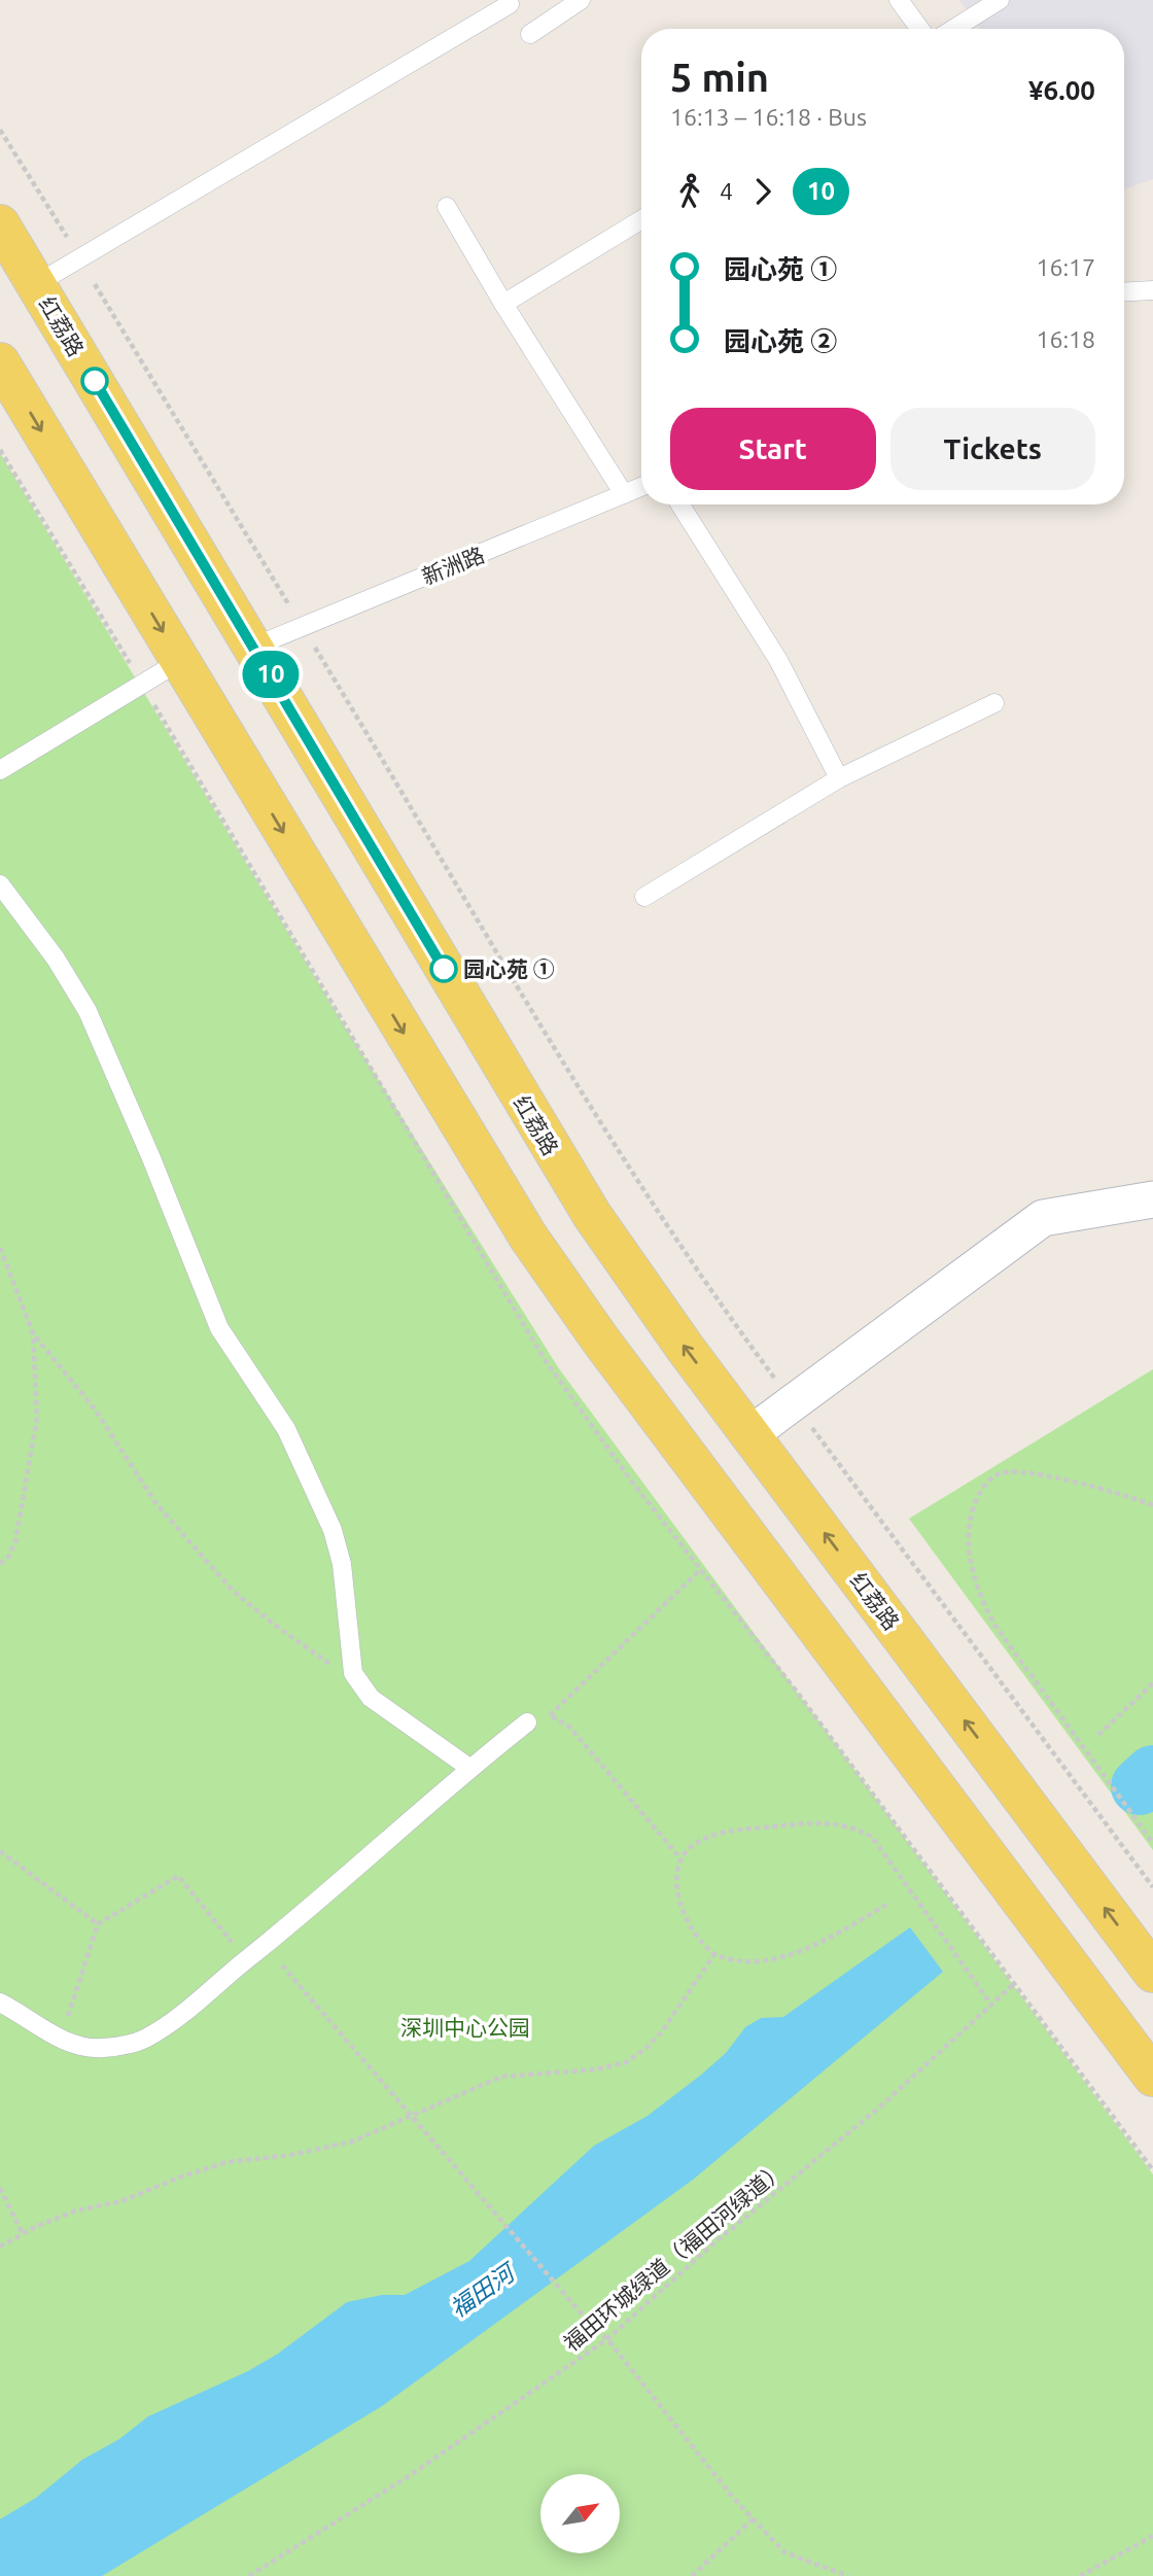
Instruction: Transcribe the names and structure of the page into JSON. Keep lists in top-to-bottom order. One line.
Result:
{"streets":{"main road":["红荔路"],"lane":["新洲路"],"path":["福田环城绿道（福田河绿道）"]},"crossings":[["红荔路","新洲路"]],"water":["福田河"],"parks":["深圳中心公园"],"places":["园心苑 ①"],"lines":["bus line 10"],"north":"top right","page":{"on_map":"10","heading":["5 min","16:13 – 16:18 · Bus","¥6.00"],"legs":["4","10"],"list":[{"name":"园心苑 ①","value":"16:17"},{"name":"园心苑 ②","value":"16:18"}],"buttons":["Start","Tickets"]}}
